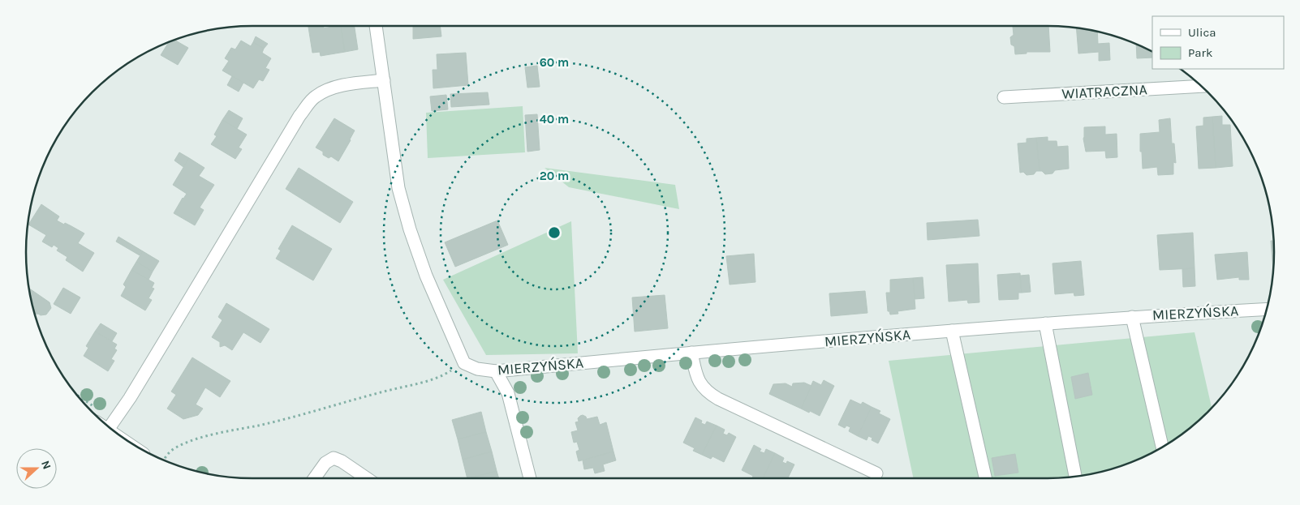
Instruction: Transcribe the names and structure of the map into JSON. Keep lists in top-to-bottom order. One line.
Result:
{"streets":{"street":["WIATRACZNA","MIERZYŃSKA"]},"legend":["Ulica","Park"],"north":"right","rings":["60 m","40 m","20 m"]}
